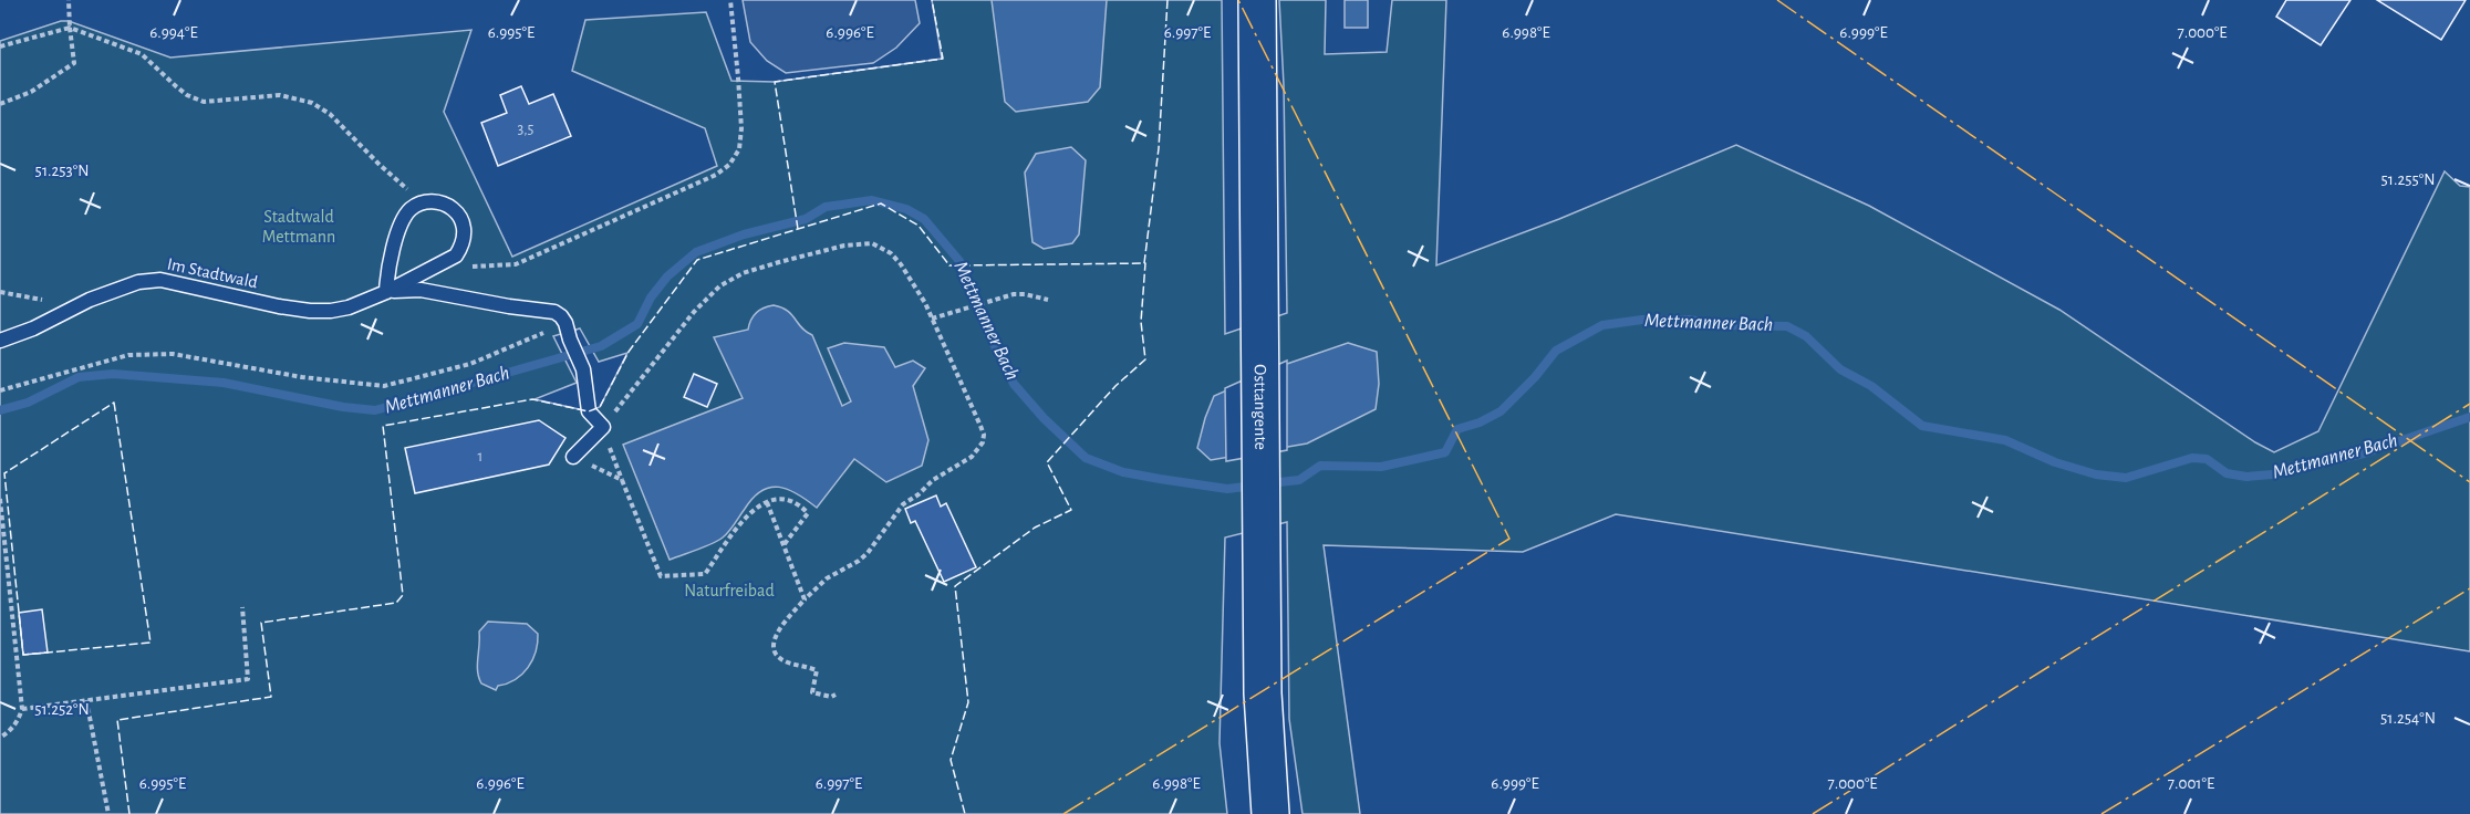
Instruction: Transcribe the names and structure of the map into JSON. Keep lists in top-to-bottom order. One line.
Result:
{"streets":{"main road":["Osttangente"],"lane":["Im Stadtwald"]},"water":["Mettmanner Bach"],"parks":["Stadtwald Mettmann","Naturfreibad"],"house_numbers":["3,5","1"],"coordinates":["6.995°E","6.996°E","6.997°E","6.998°E","6.999°E","6.994°E","7.000°E","51.253°N","51.255°N","51.252°N","51.254°N","7.001°E"]}
